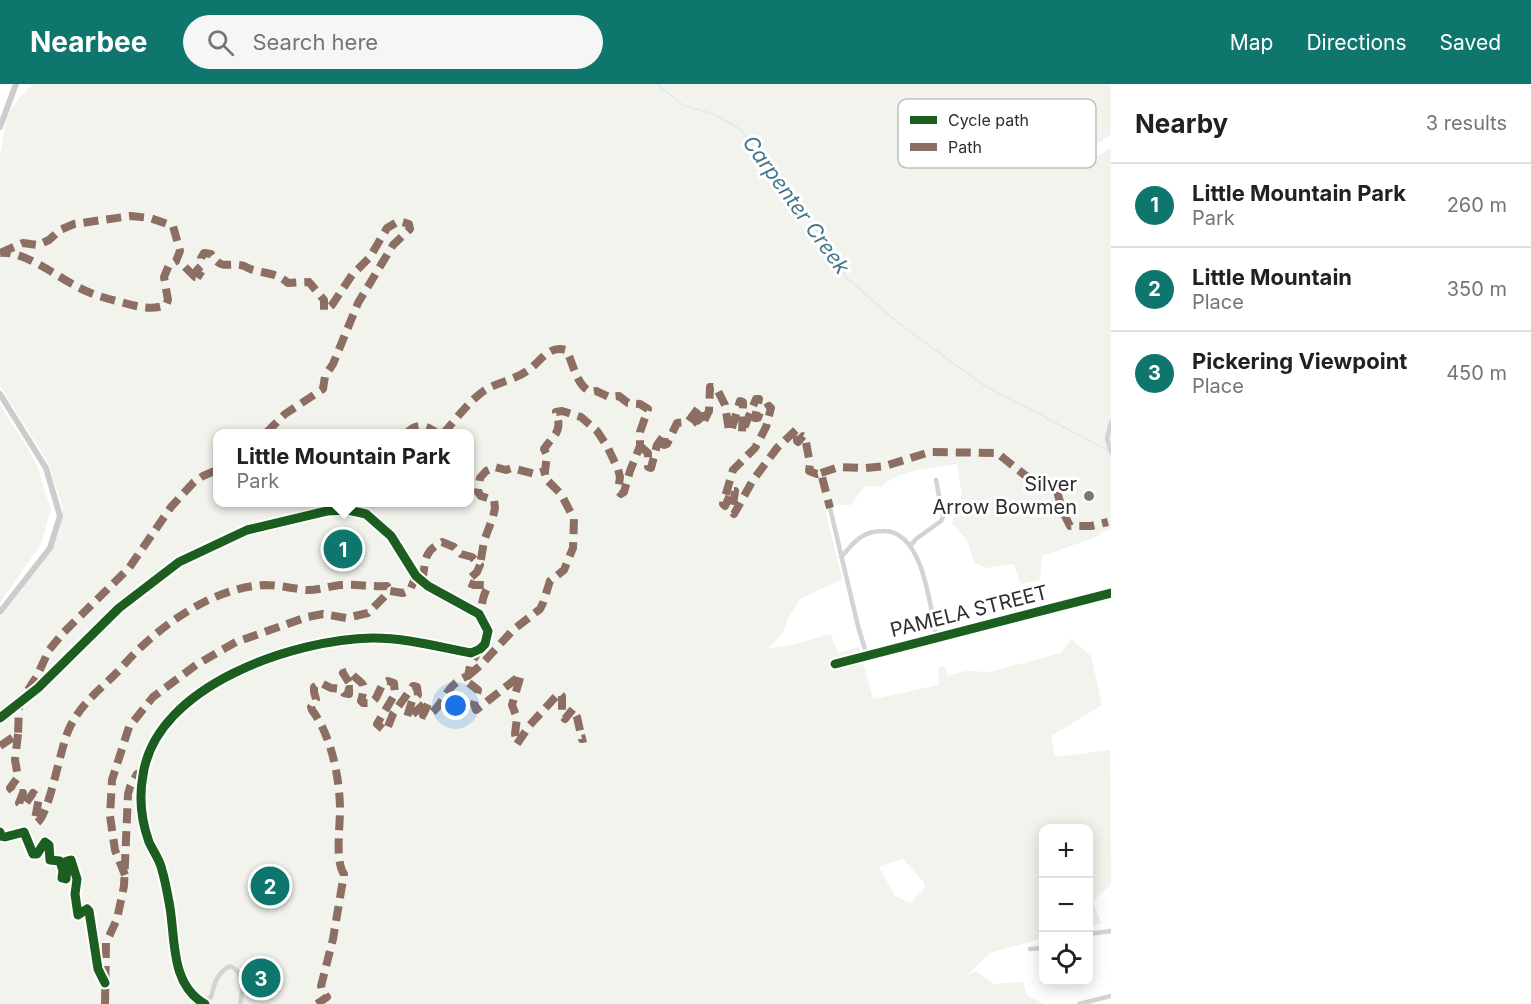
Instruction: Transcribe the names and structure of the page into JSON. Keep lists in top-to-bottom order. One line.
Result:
{"streets":{"street":["PAMELA STREET"]},"water":["Carpenter Creek"],"places":["Silver Arrow Bowmen"],"legend":["Cycle path","Path"],"page":{"header":"Nearbee","search":"Search here","nav":["Map","Directions","Saved"],"heading":["Nearby","3 results"],"list":[{"mark":"1","name":"Little Mountain Park","note":"Park","value":"260 m"},{"mark":"2","name":"Little Mountain","note":"Place","value":"350 m"},{"mark":"3","name":"Pickering Viewpoint","note":"Place","value":"450 m"}],"popup":["Little Mountain Park","Park"],"pins":["1","2","3"],"map_buttons":["+","−"]}}
